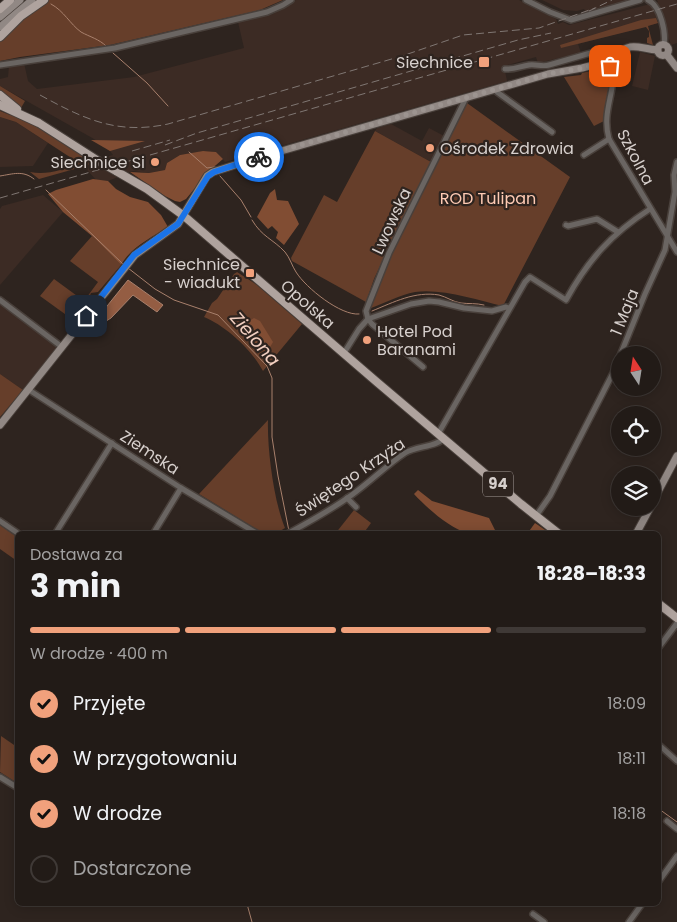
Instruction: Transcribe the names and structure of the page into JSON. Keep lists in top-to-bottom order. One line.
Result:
{"streets":{"main road":["Opolska","94"],"street":["Szkolna","Lwowska","1 Maja","Ziemska","Świętego Krzyża"]},"crossings":[["Szkolna","1 Maja"],["Lwowska","Opolska"],["Opolska","1 Maja"],["Opolska","Świętego Krzyża"]],"water":["Zielona"],"parks":["ROD Tulipan"],"places":{"transit":["Siechnice","Siechnice - wiadukt"],"other":["Ośrodek Zdrowia","Siechnice Si","Hotel Pod Baranami"]},"north":"top","page":{"heading":["3 min","Dostawa za","18:28–18:33"],"bar":"W drodze · 400 m","list":[["Przyjęte","18:09"],["W przygotowaniu","18:11"],["W drodze","18:18"],"Dostarczone"]}}
